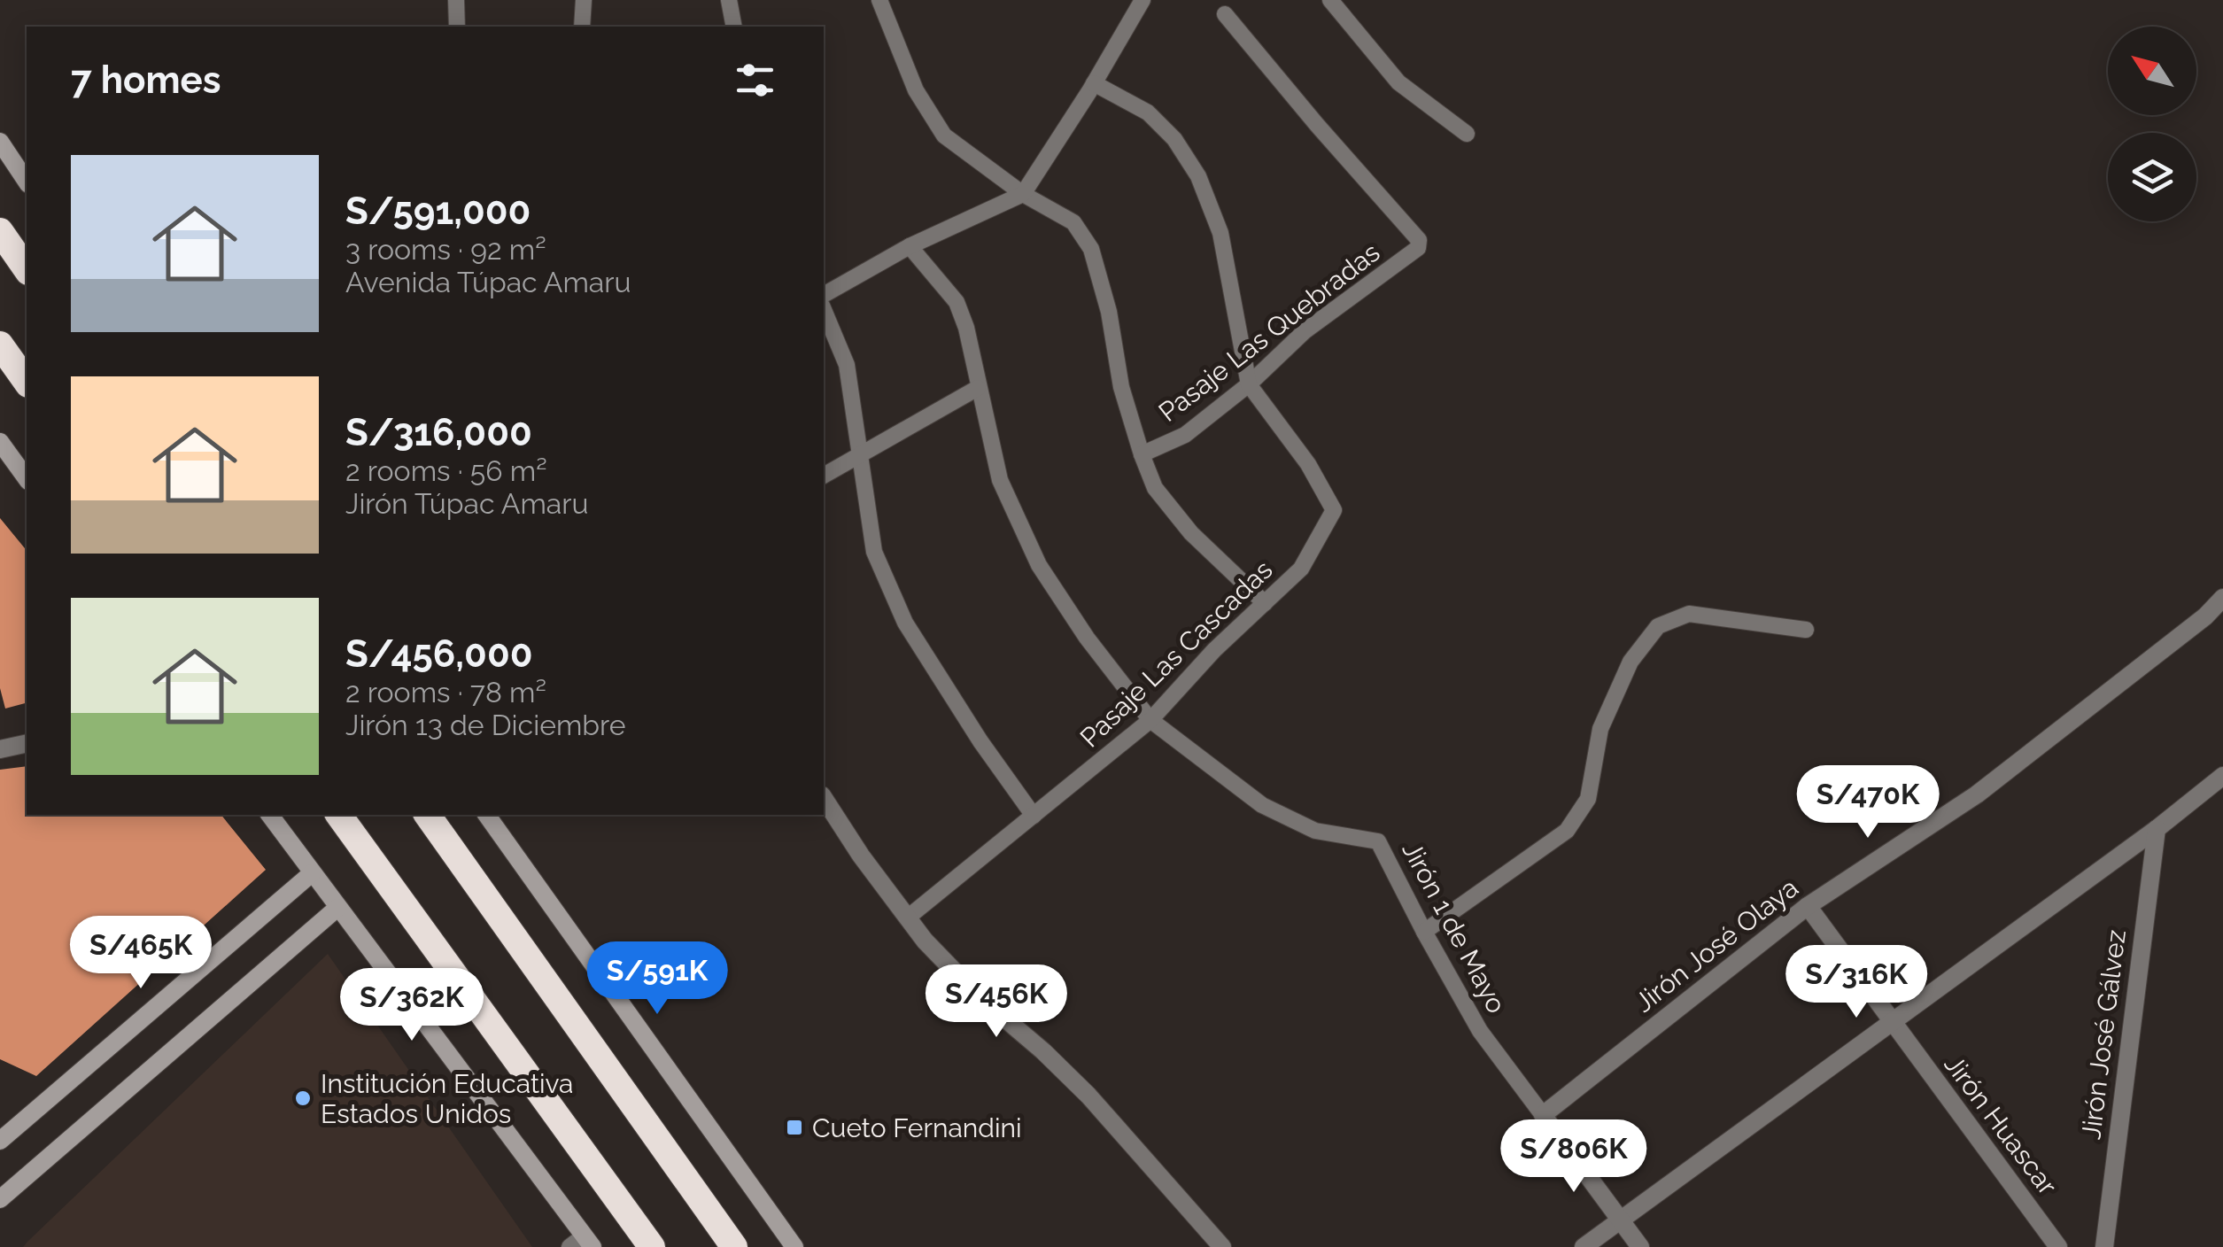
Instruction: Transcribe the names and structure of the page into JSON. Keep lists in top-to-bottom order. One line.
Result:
{"streets":{"street":["Jirón 1 de Mayo","Jirón José Olaya","Jirón José Gálvez","Jirón Huascar"],"lane":["Pasaje Las Quebradas","Pasaje Las Cascadas"]},"crossings":[["Pasaje Las Quebradas","Pasaje Las Cascadas"],["Pasaje Las Cascadas","Jirón 1 de Mayo"],["Jirón 1 de Mayo","Jirón José Olaya"],["Jirón José Olaya","Jirón Huascar"]],"places":{"other":["Institución Educativa Estados Unidos"],"transit":["Cueto Fernandini"]},"north":"top left","page":{"heading":"7 homes","list":[{"name":"S/591,000","note":"3 rooms · 92 m² · Avenida Túpac Amaru"},{"name":"S/316,000","note":"2 rooms · 56 m² · Jirón Túpac Amaru"},{"name":"S/456,000","note":"2 rooms · 78 m² · Jirón 13 de Diciembre"}],"price":["S/470K","S/465K","S/591K","S/316K","S/456K","S/362K","S/806K"]}}
